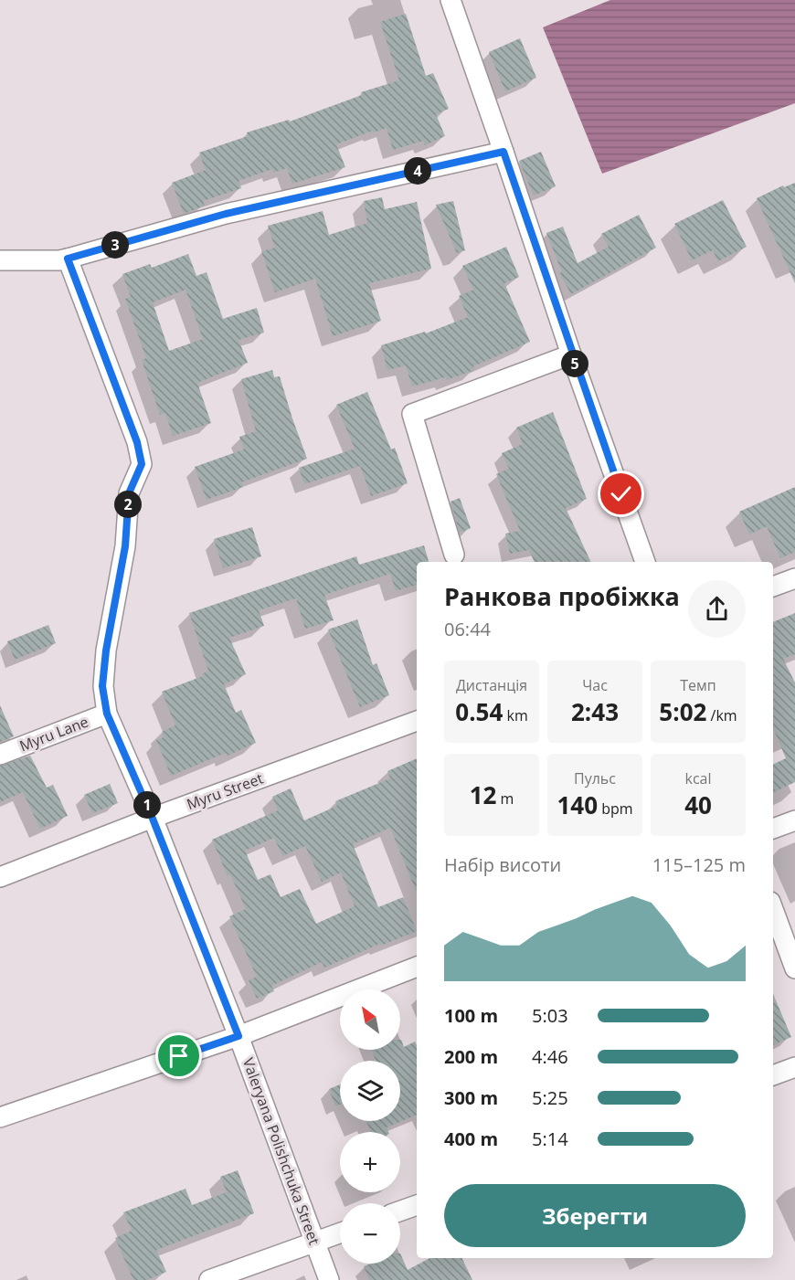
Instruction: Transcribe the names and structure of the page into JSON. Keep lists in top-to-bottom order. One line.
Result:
{"streets":{"street":["Myru Lane","Myru Street","Valeryana Polishchuka Street"]},"crossings":[["Myru Lane","Valeryana Polishchuka Street"],["Myru Street","Valeryana Polishchuka Street"]],"north":"top left","page":{"pins":["4","3","5","2","1"],"heading":["Ранкова пробіжка","06:44"],"stats":[["Дистанція","0.54 km"],["Час","2:43"],["Темп","5:02 /km"],["12 m"],["Пульс","140 bpm"],["kcal","40"]],"chart":["Набір висоти","115–125 m"],"map_buttons":["+","−"],"list":[{"name":"100 m","note":"5:03"},{"name":"200 m","note":"4:46"},{"name":"300 m","note":"5:25"},{"name":"400 m","note":"5:14"}],"buttons":"Зберегти"}}
